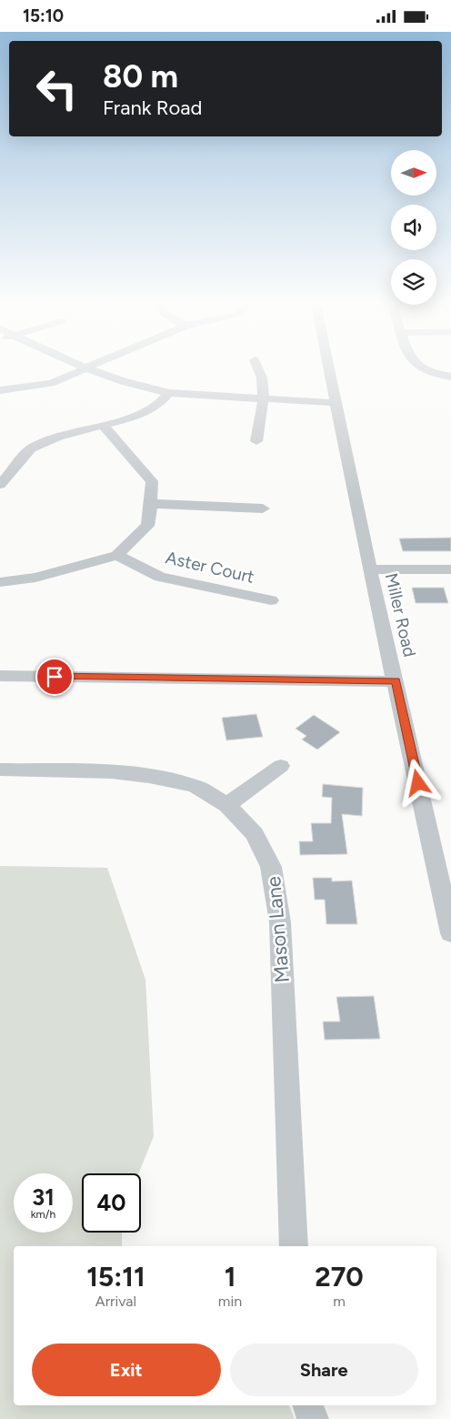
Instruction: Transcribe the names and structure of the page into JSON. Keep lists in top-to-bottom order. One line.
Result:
{"streets":{"street":["Aster Court","Miller Road","Mason Lane"]},"north":"right","page":{"status":"15:10","turn":["80 m","Frank Road"],"speed":"31 km/h","limit":"40","eta":["15:11","Arrival","1","min","270","m"],"buttons":["Exit","Share"]}}
